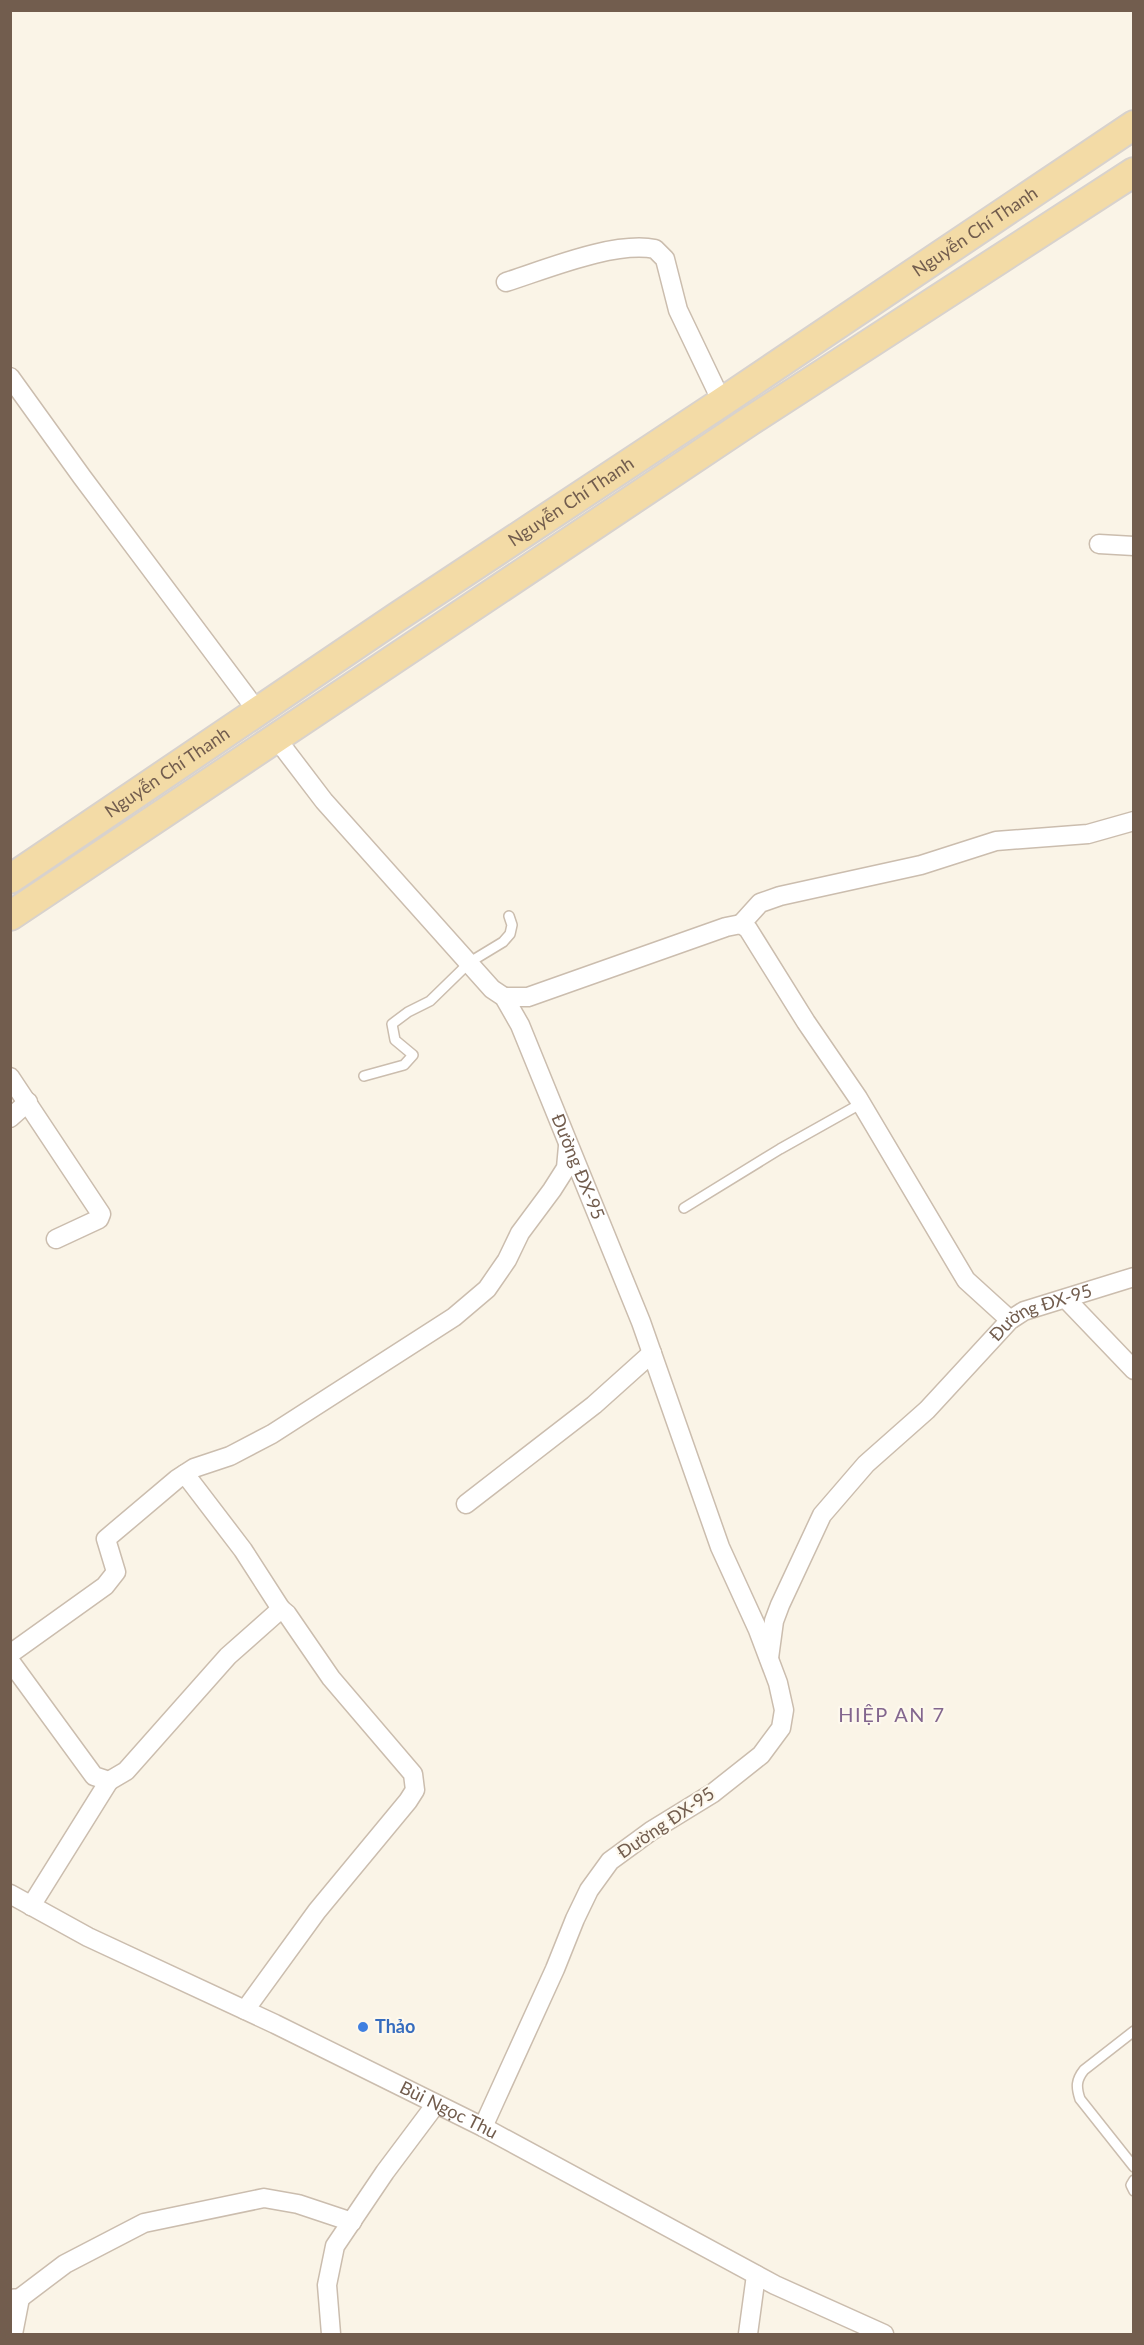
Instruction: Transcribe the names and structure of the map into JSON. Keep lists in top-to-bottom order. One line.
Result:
{"streets":{"main road":["Nguyễn Chí Thanh"],"street":["Đường ĐX-95","Bùi Ngọc Thu"]},"crossings":[["Nguyễn Chí Thanh","Đường ĐX-95"],["Đường ĐX-95","Bùi Ngọc Thu"]],"districts":["HIỆP AN 7"],"places":["Thảo"]}
